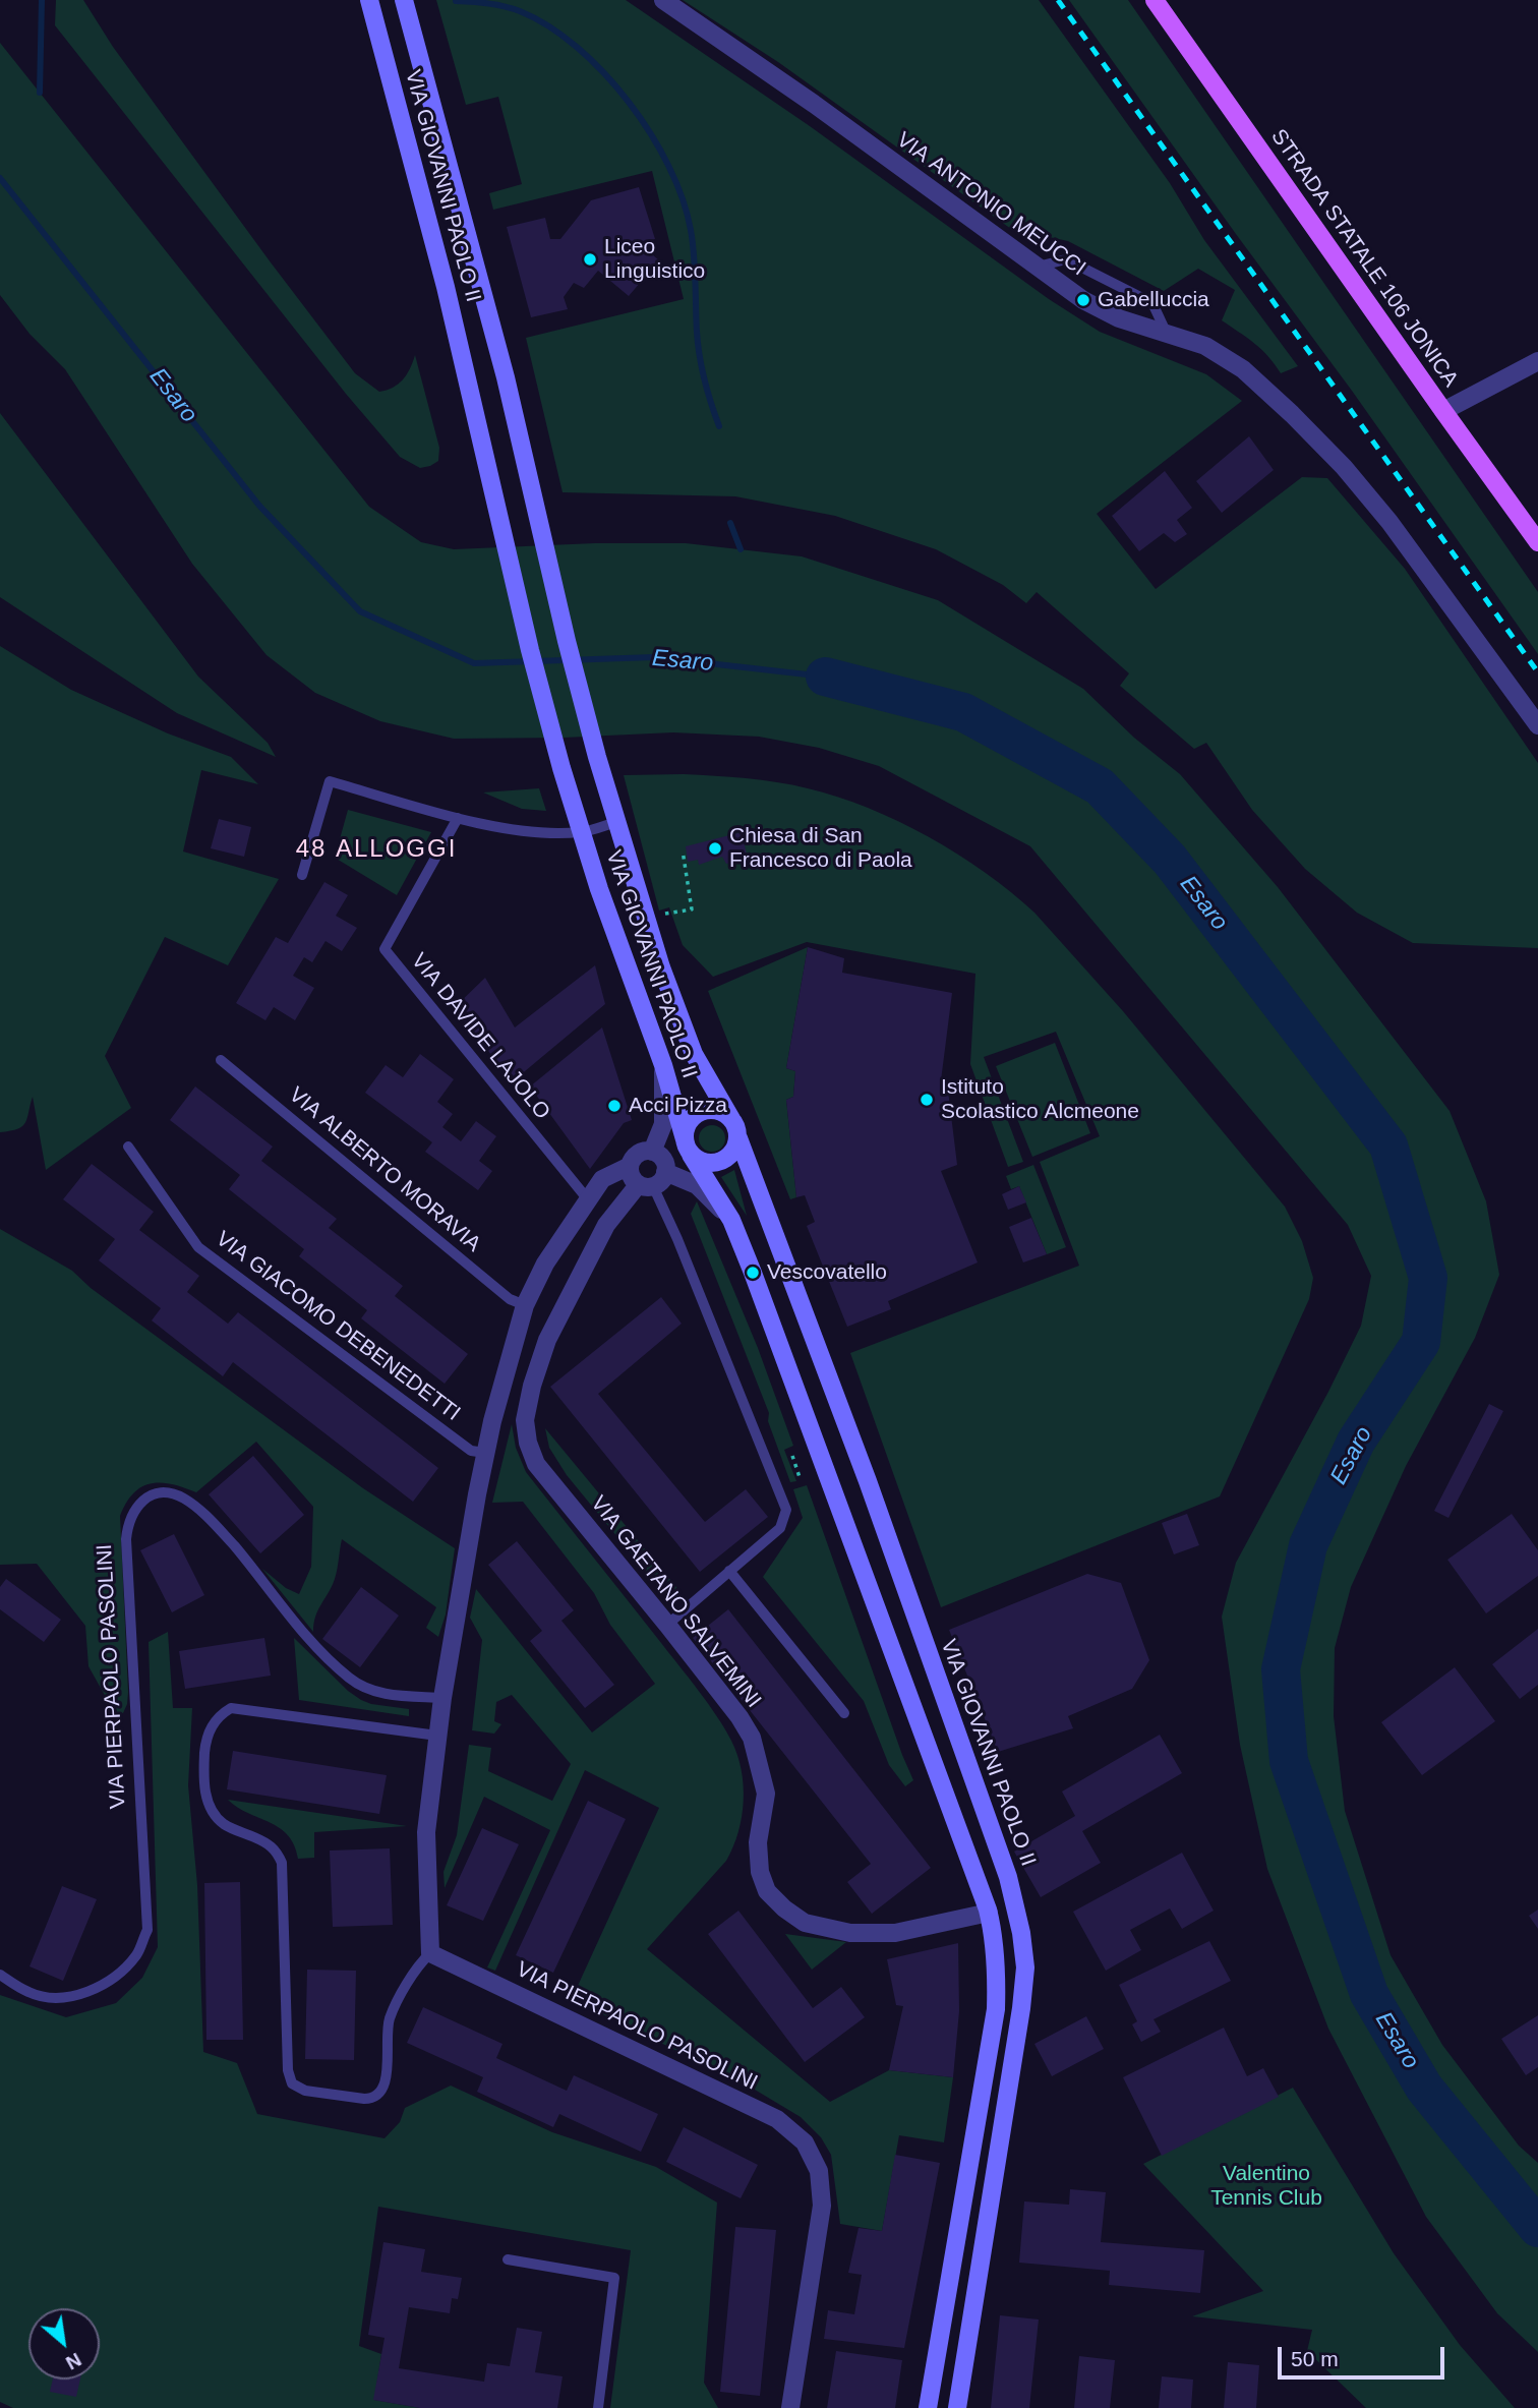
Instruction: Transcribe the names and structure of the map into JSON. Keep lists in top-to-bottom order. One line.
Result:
{"streets":{"main road":["STRADA STATALE 106 JONICA"],"street":["VIA GIOVANNI PAOLO II","VIA ANTONIO MEUCCI","VIA GAETANO SALVEMINI","VIA PIERPAOLO PASOLINI"],"lane":["VIA DAVIDE LAJOLO","VIA ALBERTO MORAVIA","VIA GIACOMO DEBENEDETTI"]},"crossings":[["VIA GIOVANNI PAOLO II","VIA GAETANO SALVEMINI"]],"districts":["48 ALLOGGI"],"water":["Esaro"],"parks":["Valentino Tennis Club"],"places":["Liceo Linguistico","Gabelluccia","Chiesa di San Francesco di Paola","Istituto Scolastico Alcmeone","Acci Pizza","Vescovatello"],"scale_bar":"50 m","north":"bottom right"}
